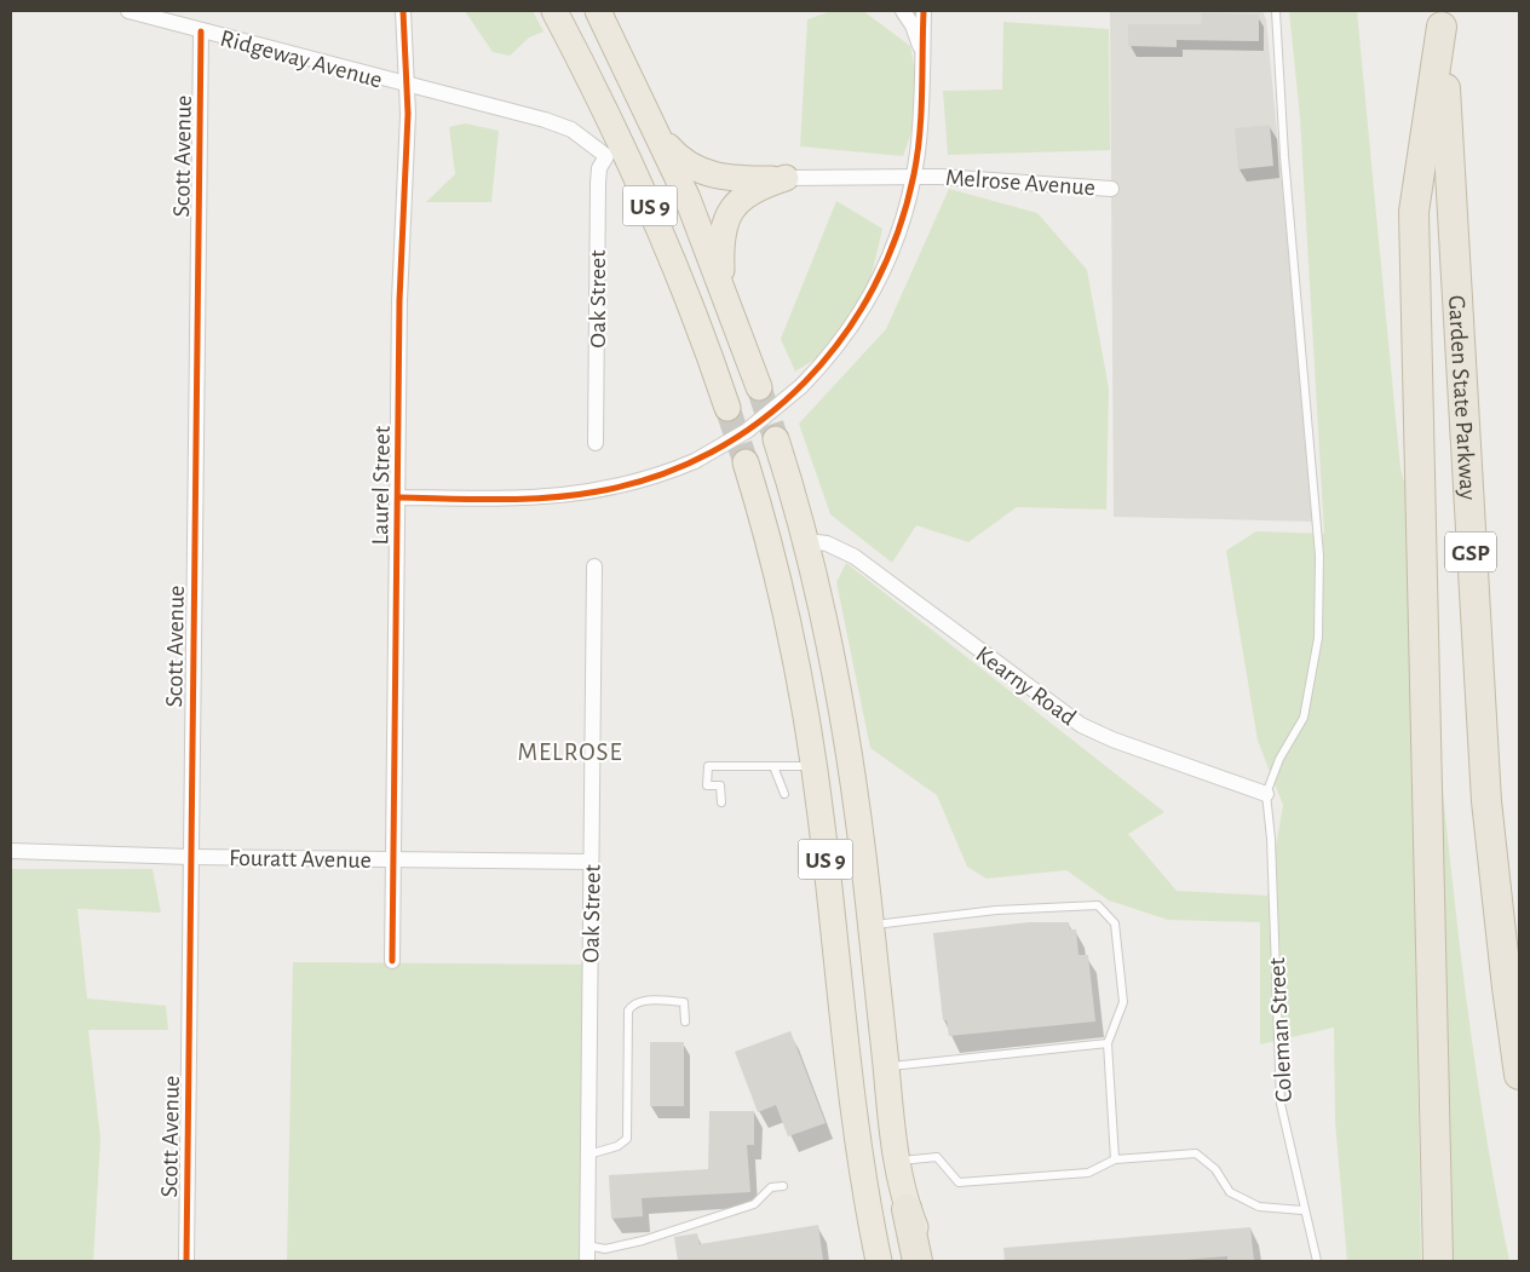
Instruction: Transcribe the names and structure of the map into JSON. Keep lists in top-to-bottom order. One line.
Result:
{"streets":{"highway":["US 9","Garden State Parkway","GSP"],"street":["Ridgeway Avenue","Scott Avenue","Melrose Avenue","Oak Street","Laurel Street","Kearny Road","Fouratt Avenue"],"lane":["Coleman Street"]},"crossings":[["Ridgeway Avenue","Scott Avenue"],["Ridgeway Avenue","Oak Street"],["Ridgeway Avenue","Laurel Street"],["Scott Avenue","Fouratt Avenue"],["US 9","Kearny Road"],["Oak Street","Fouratt Avenue"],["Laurel Street","Fouratt Avenue"],["Kearny Road","Coleman Street"]],"districts":["MELROSE"]}
